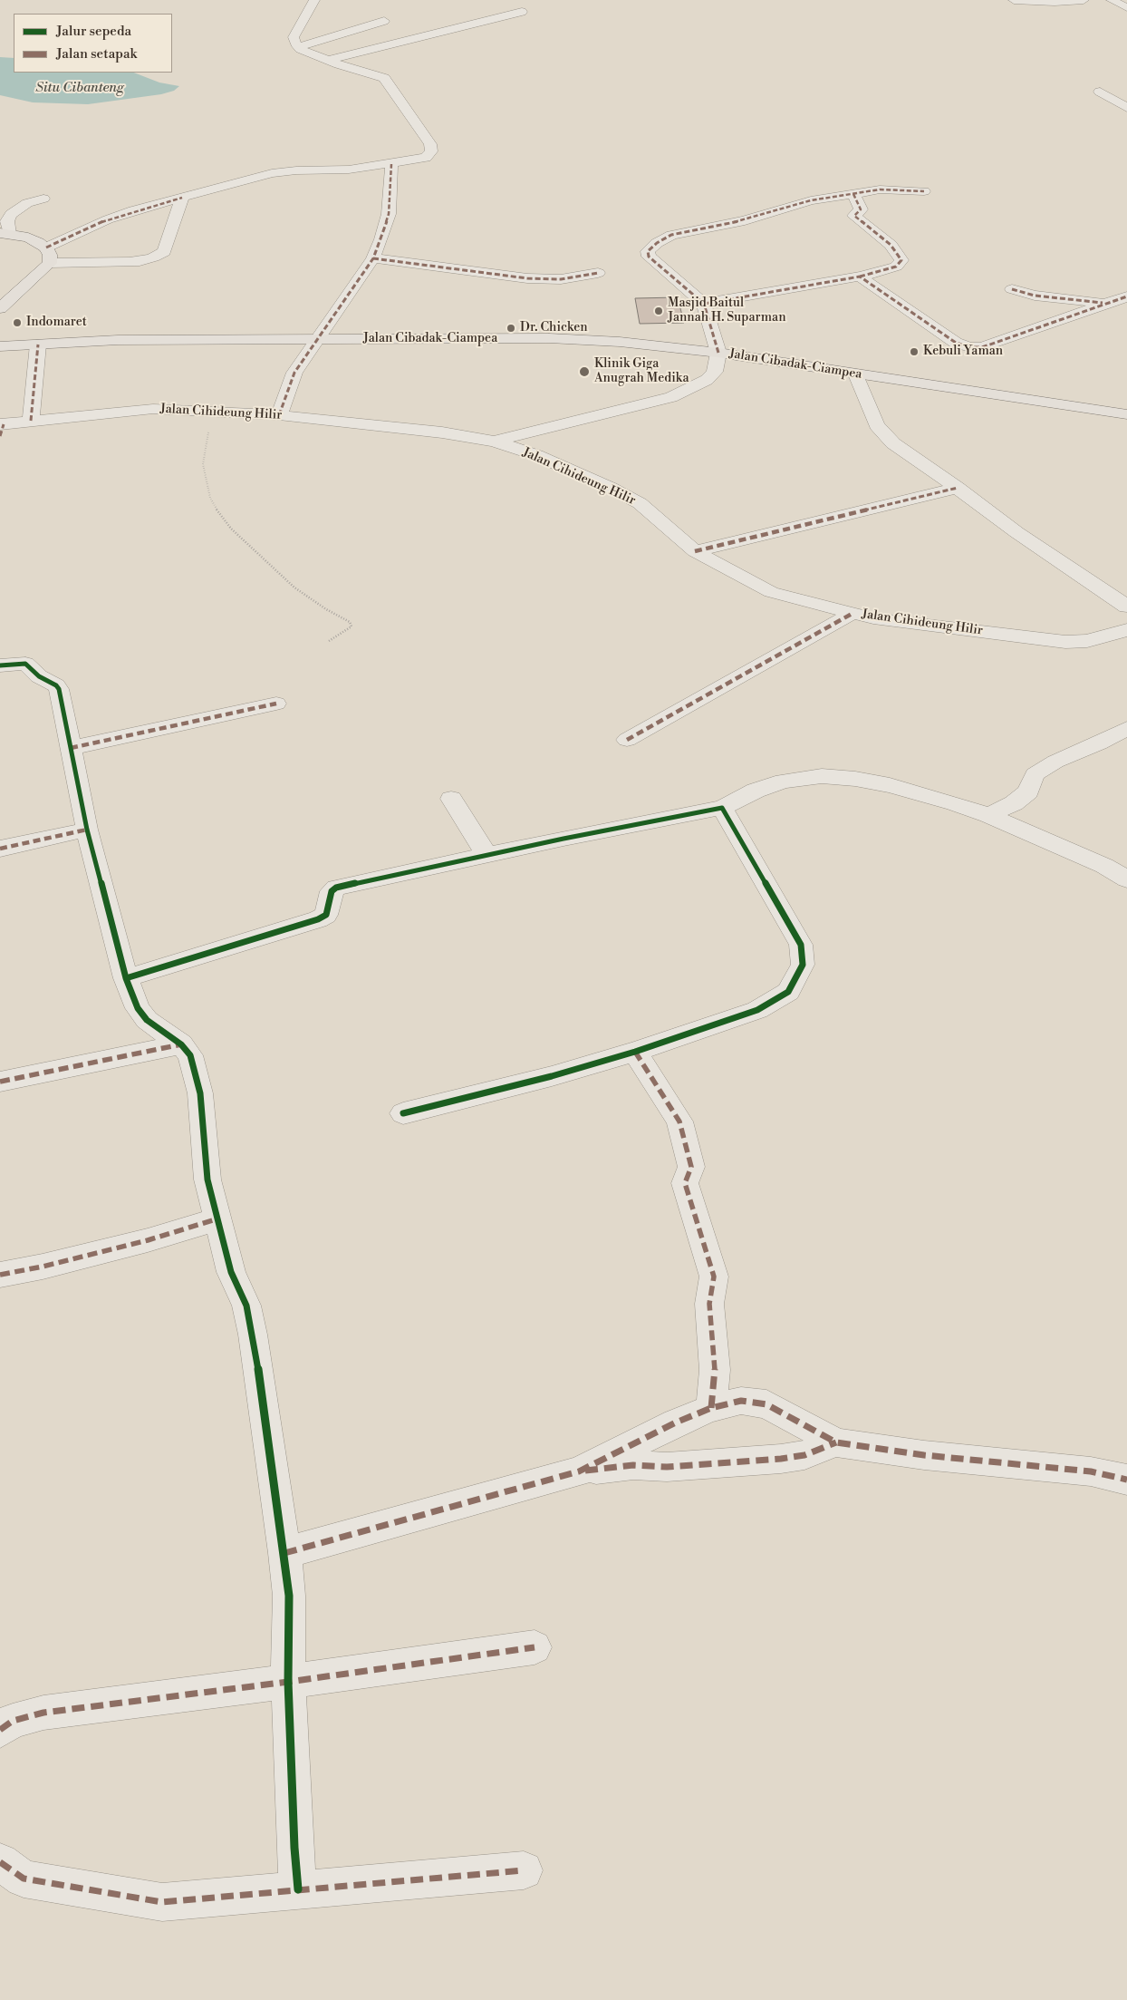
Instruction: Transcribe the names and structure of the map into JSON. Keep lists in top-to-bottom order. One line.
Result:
{"streets":{"main road":["Jalan Cibadak-Ciampea"],"street":["Jalan Cihideung Hilir"]},"water":["Situ Cibanteng"],"places":["Masjid Baitul Jannah H. Suparman","Indomaret","Dr. Chicken","Kebuli Yaman","Klinik Giga Anugrah Medika"],"legend":["Jalur sepeda","Jalan setapak"]}
